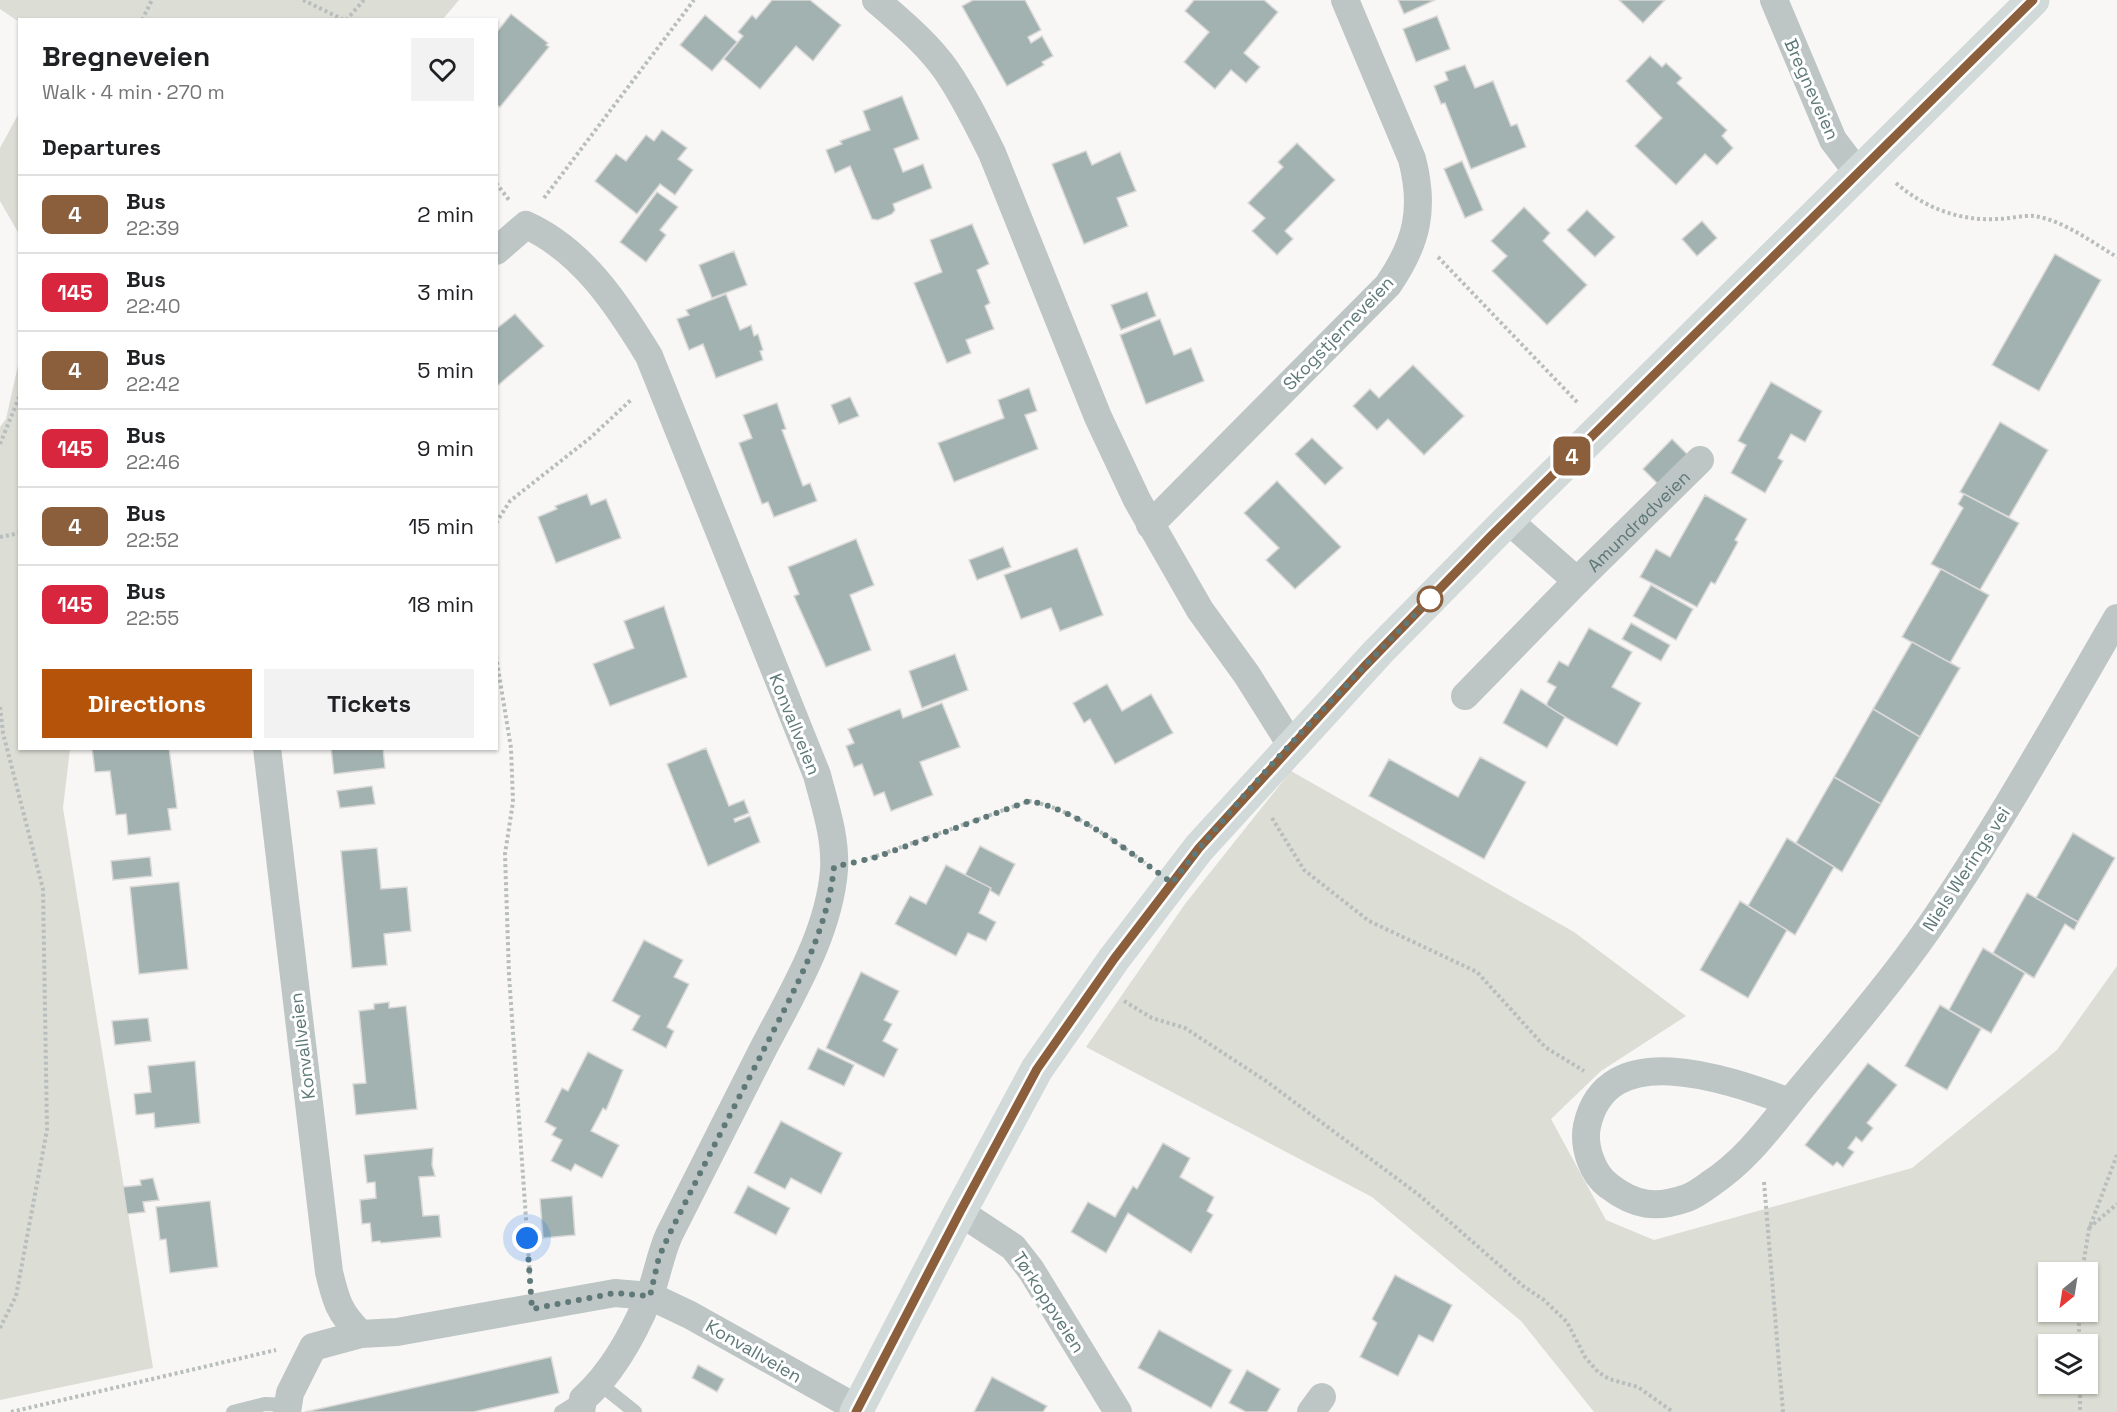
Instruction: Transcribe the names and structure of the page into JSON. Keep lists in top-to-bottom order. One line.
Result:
{"streets":{"street":["Bregneveien","Skogstjerneveien","Amundrødveien","Konvallveien","Niels Werings vei","Tørkoppveien"]},"lines":["bus line 4"],"north":"bottom left","page":{"on_map":"4","heading":[["Bregneveien","Walk · 4 min · 270 m"],"Departures"],"list":[{"mark":"4","name":"Bus","note":"22:39","value":"2 min"},{"mark":"145","name":"Bus","note":"22:40","value":"3 min"},{"mark":"4","name":"Bus","note":"22:42","value":"5 min"},{"mark":"145","name":"Bus","note":"22:46","value":"9 min"},{"mark":"4","name":"Bus","note":"22:52","value":"15 min"},{"mark":"145","name":"Bus","note":"22:55","value":"18 min"}],"buttons":["Directions","Tickets"]}}
